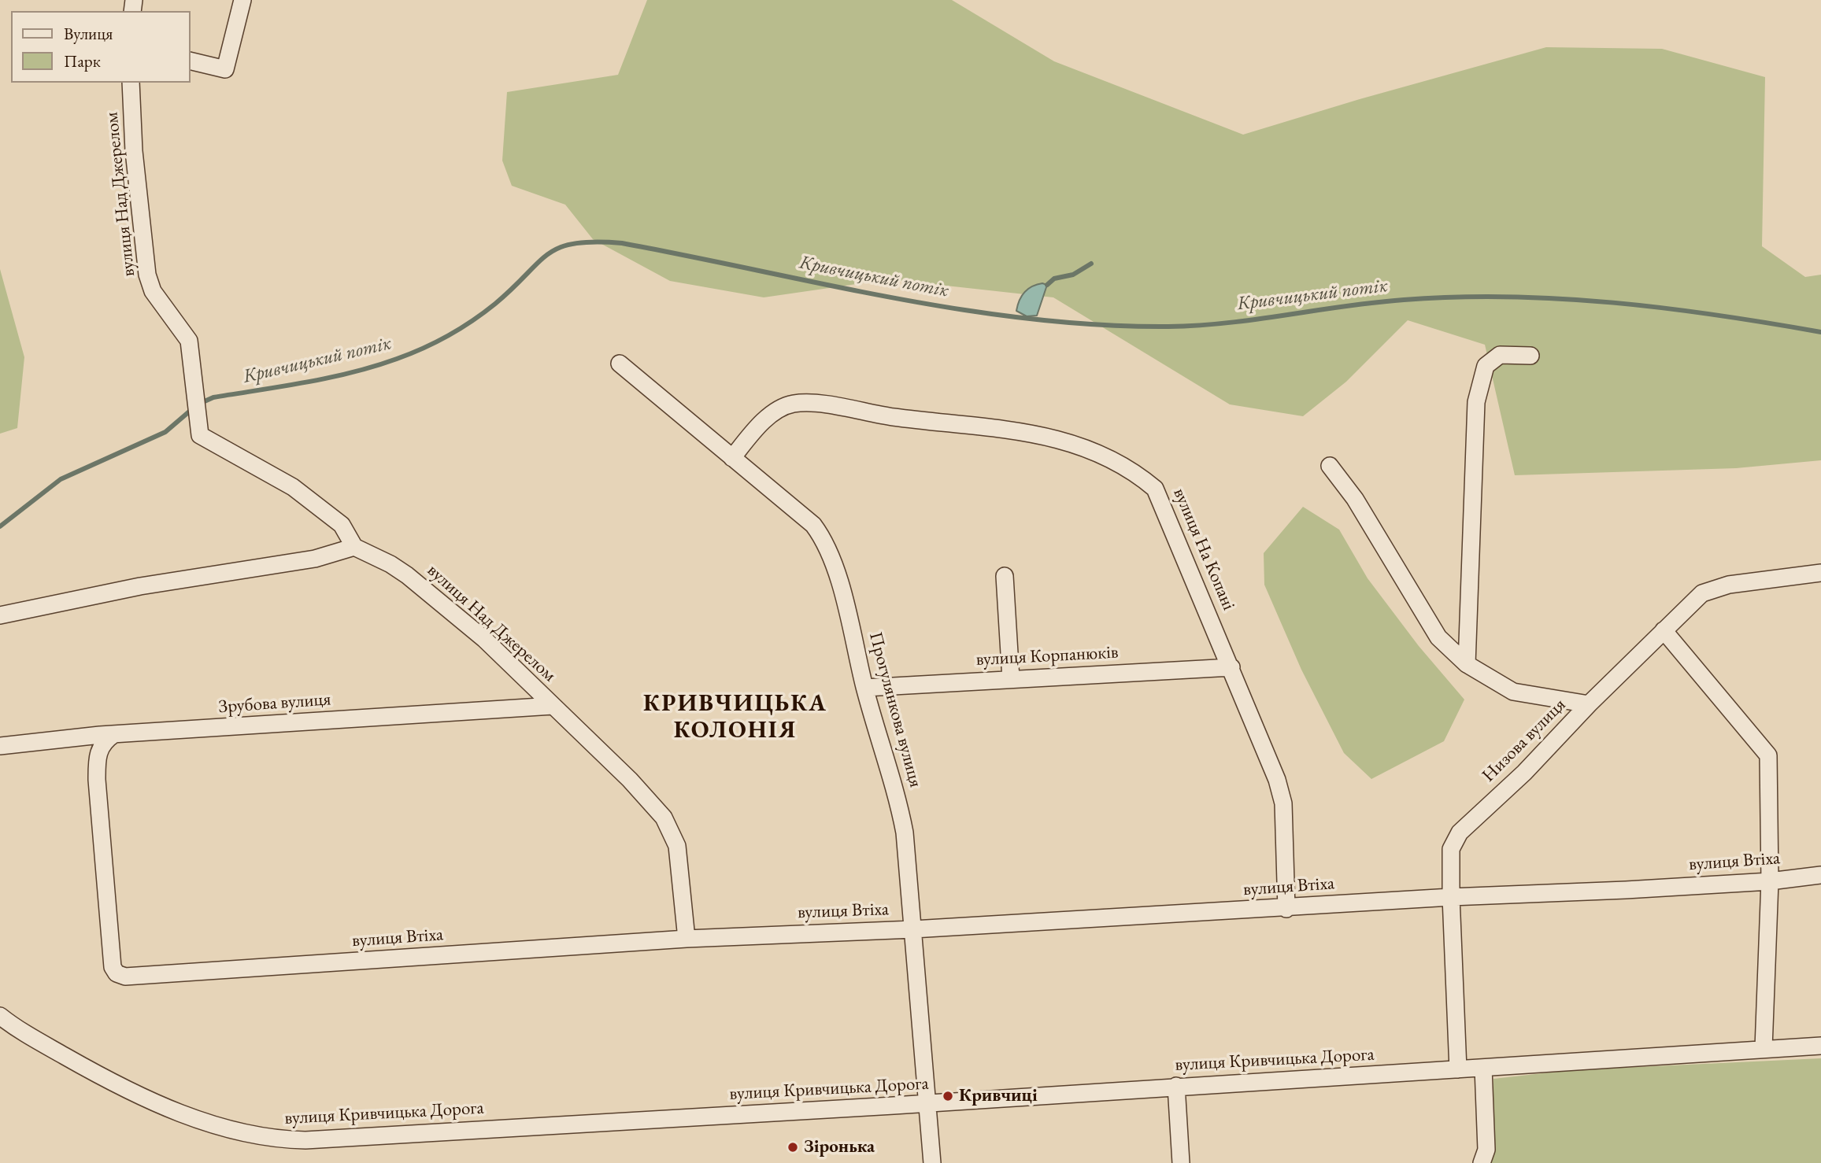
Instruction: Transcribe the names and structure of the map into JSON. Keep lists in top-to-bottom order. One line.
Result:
{"streets":{"street":["вулиця Над Джерелом","вулиця На Копані","вулиця Корпанюків","Зрубова вулиця","Прогулянкова вулиця","Низова вулиця","вулиця Втіха","вулиця Кривчицька Дорога"]},"crossings":[["вулиця Над Джерелом","Зрубова вулиця"],["вулиця Над Джерелом","вулиця Втіха"],["вулиця На Копані","вулиця Корпанюків"],["вулиця На Копані","Прогулянкова вулиця"],["вулиця На Копані","вулиця Втіха"],["вулиця Корпанюків","Прогулянкова вулиця"],["Зрубова вулиця","вулиця Втіха"],["Прогулянкова вулиця","вулиця Втіха"],["Прогулянкова вулиця","вулиця Кривчицька Дорога"],["Низова вулиця","вулиця Втіха"],["Низова вулиця","вулиця Кривчицька Дорога"]],"districts":["КРИВЧИЦЬКА КОЛОНІЯ"],"water":["Кривчицький потік"],"places":["Кривчиці","Зіронька"],"legend":["Вулиця","Парк"]}
